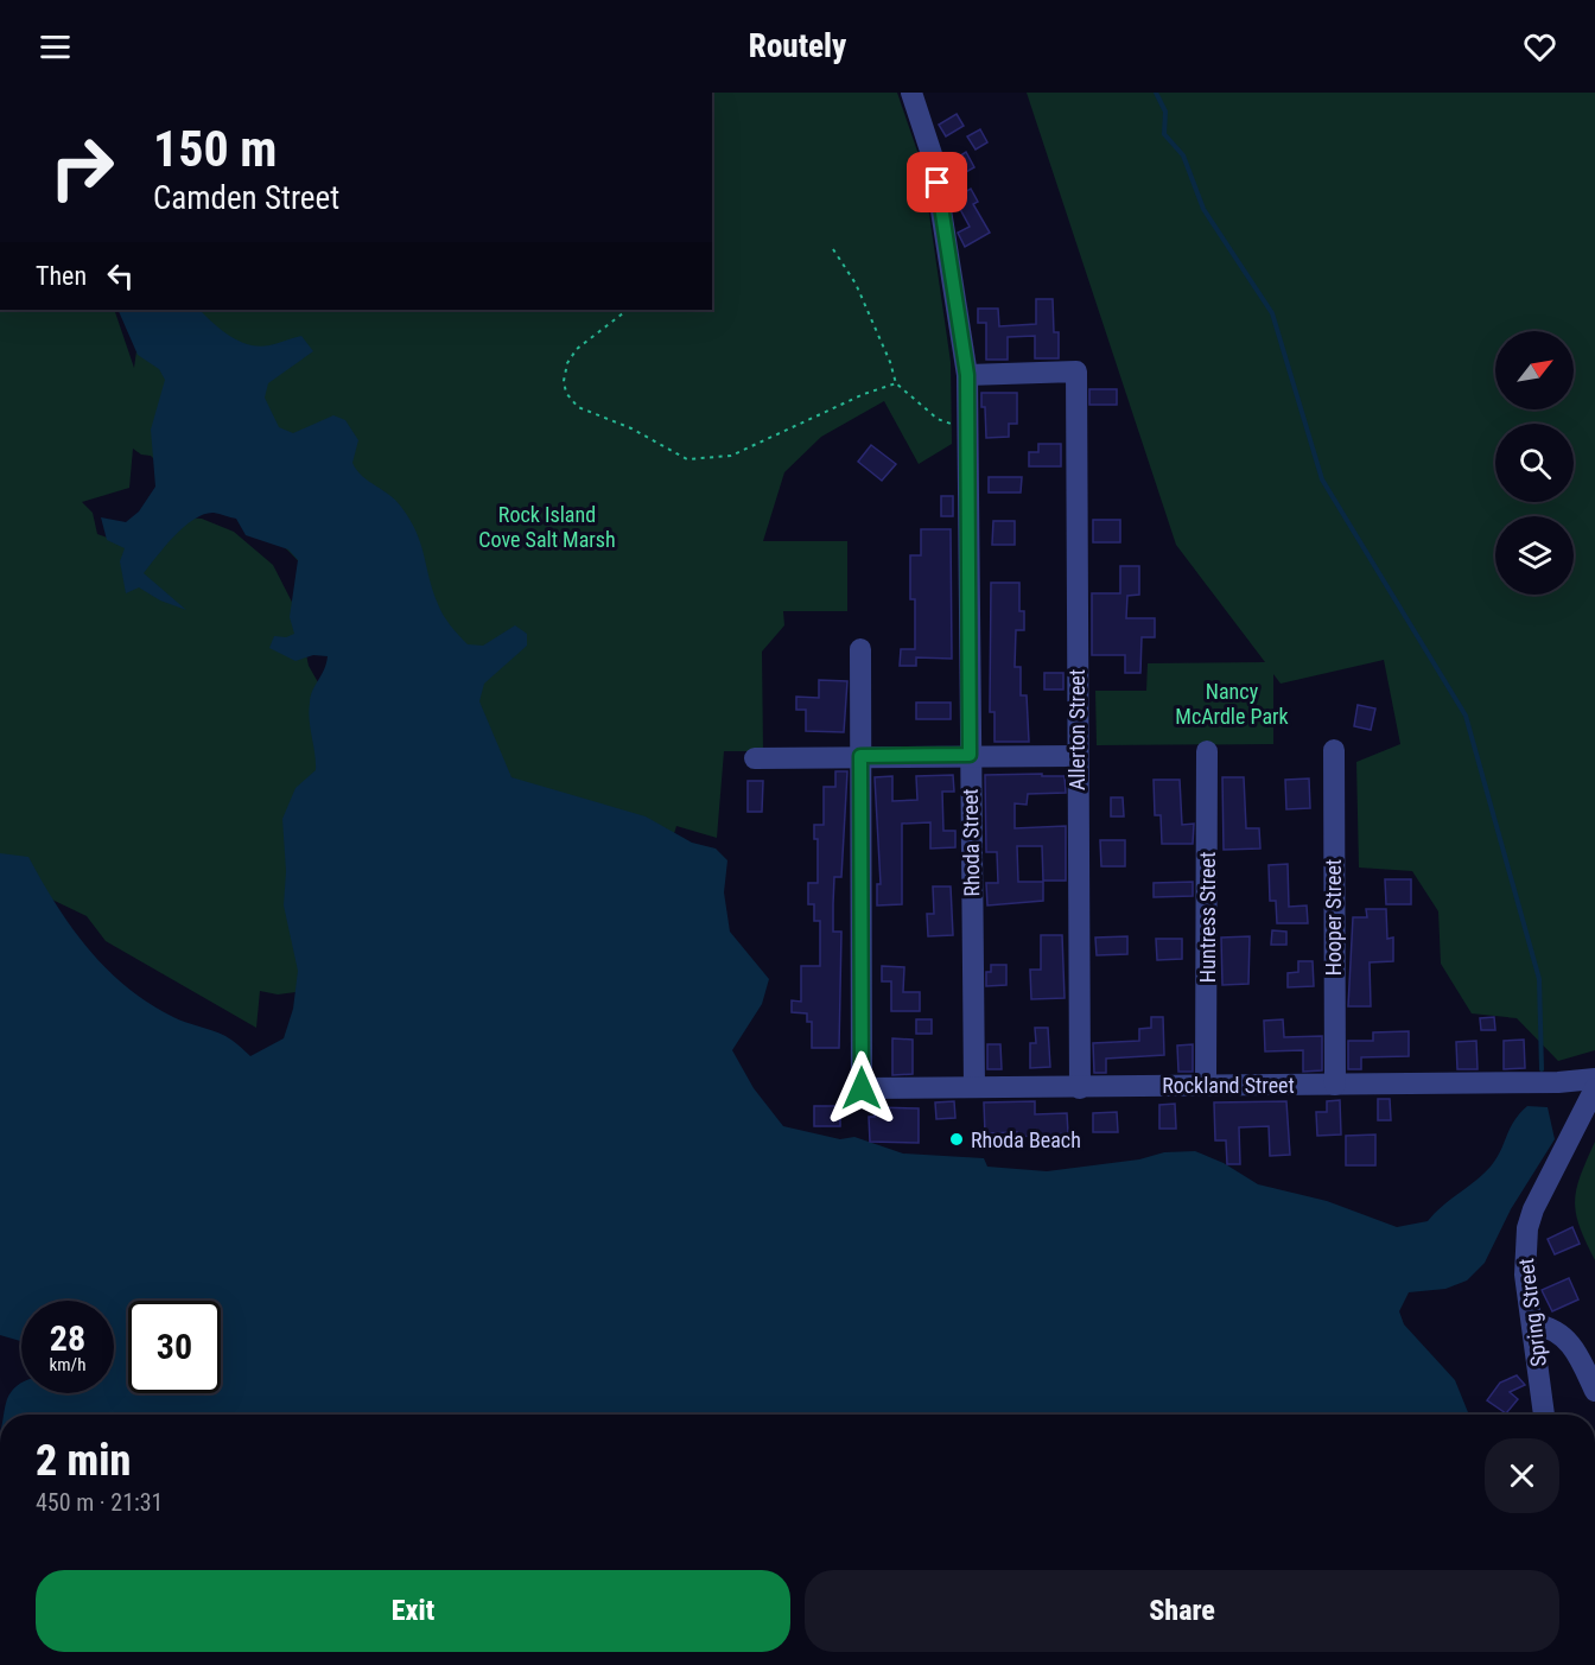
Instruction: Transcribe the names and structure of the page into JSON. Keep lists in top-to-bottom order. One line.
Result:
{"streets":{"street":["Allerton Street","Rhoda Street","Huntress Street","Hooper Street","Rockland Street","Spring Street"]},"crossings":[["Allerton Street","Rhoda Street"],["Allerton Street","Rockland Street"],["Rhoda Street","Rockland Street"],["Huntress Street","Rockland Street"],["Hooper Street","Rockland Street"]],"parks":["Rock Island Cove Salt Marsh","Nancy McArdle Park"],"places":["Rhoda Beach"],"north":"top right","page":{"header":"Routely","turn":["150 m","Camden Street"],"then":"Then","speed":"28 km/h","limit":"30","heading":["2 min","450 m · 21:31"],"buttons":["Exit","Share"]}}
